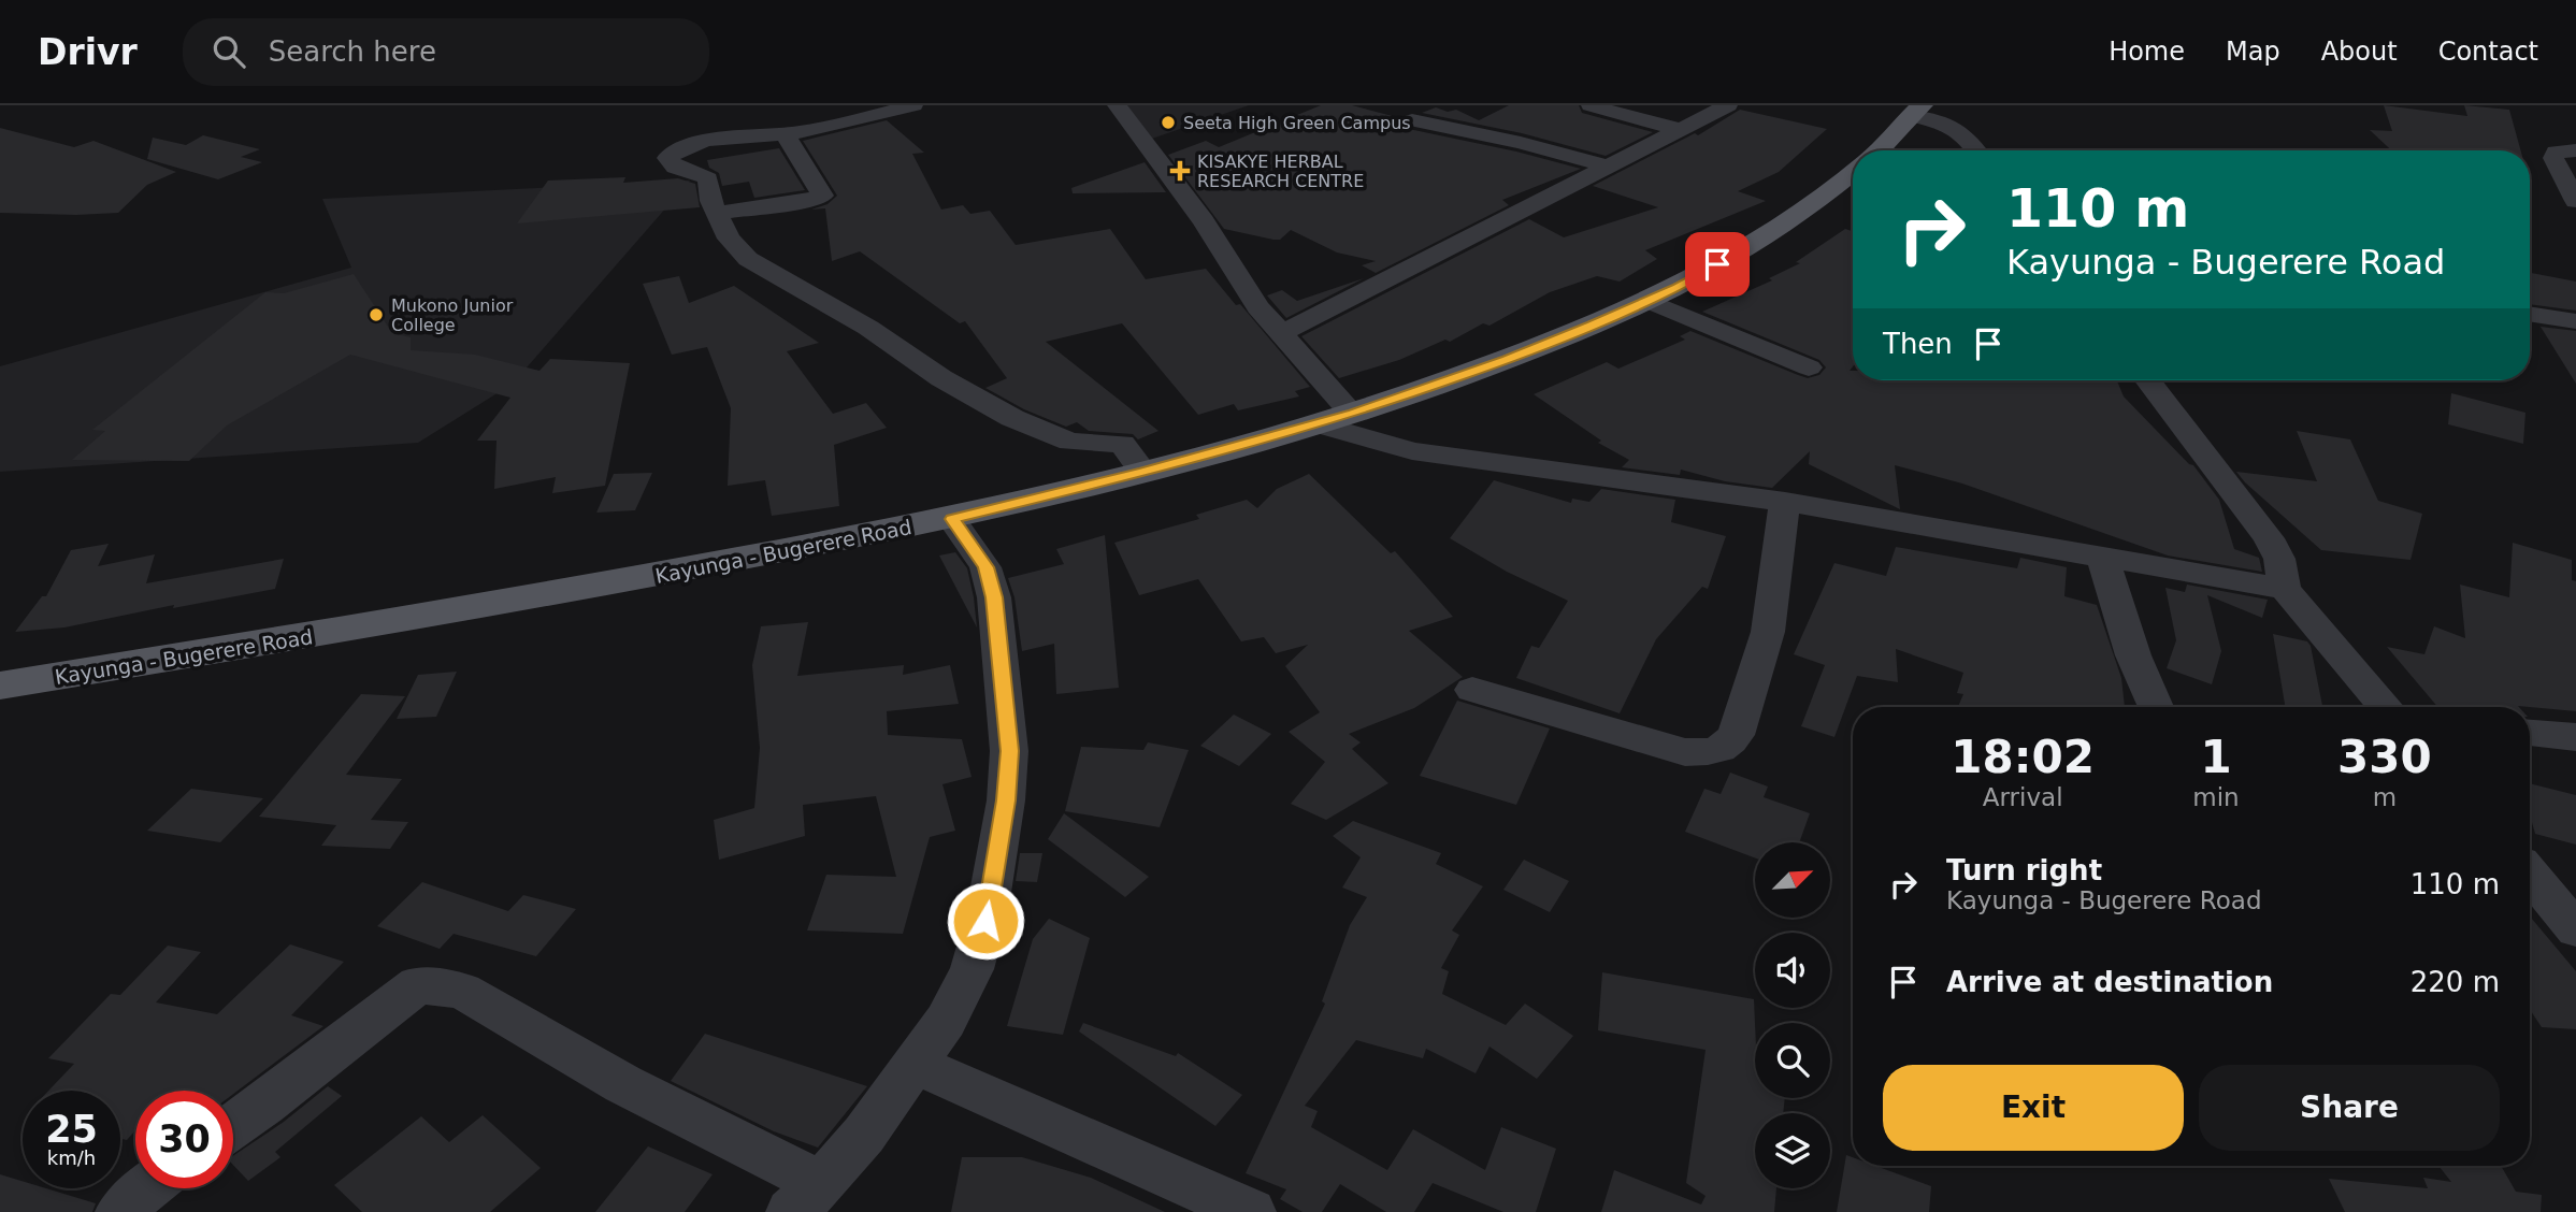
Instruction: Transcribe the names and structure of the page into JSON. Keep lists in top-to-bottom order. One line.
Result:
{"streets":{"main road":["Kayunga - Bugerere Road"]},"places":{"other":["Seeta High Green Campus","Mukono Junior College"],"health":["KISAKYE HERBAL RESEARCH CENTRE"]},"north":"top right","page":{"header":"Drivr","search":"Search here","nav":["Home","Map","About","Contact"],"turn":["110 m","Kayunga - Bugerere Road"],"then":"Then","eta":["18:02","Arrival","1","min","330","m"],"list":[{"name":"Turn right","note":"Kayunga - Bugerere Road","value":"110 m"},{"name":"Arrive at destination","value":"220 m"}],"buttons":["Exit","Share"],"speed":"25 km/h","limit":"30"}}
